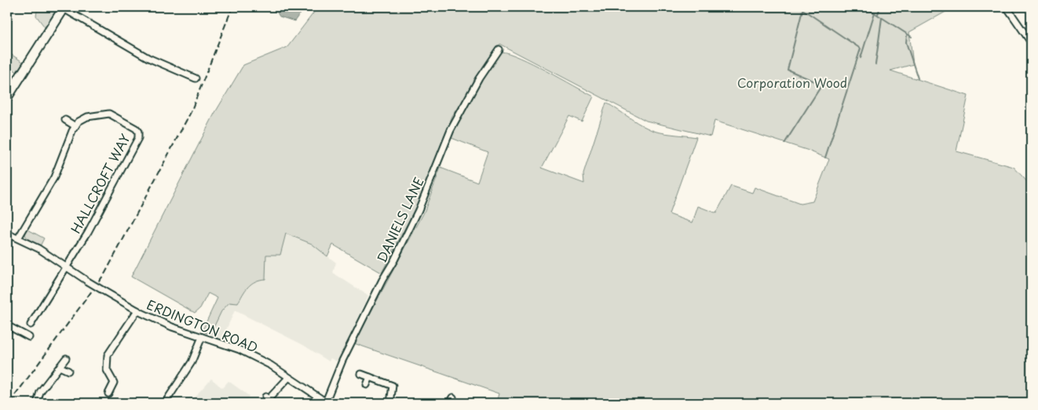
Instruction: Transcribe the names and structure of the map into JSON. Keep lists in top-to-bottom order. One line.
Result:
{"streets":{"street":["HALLCROFT WAY","DANIELS LANE","ERDINGTON ROAD"]},"crossings":[["HALLCROFT WAY","ERDINGTON ROAD"],["DANIELS LANE","ERDINGTON ROAD"]],"parks":["Corporation Wood"]}
